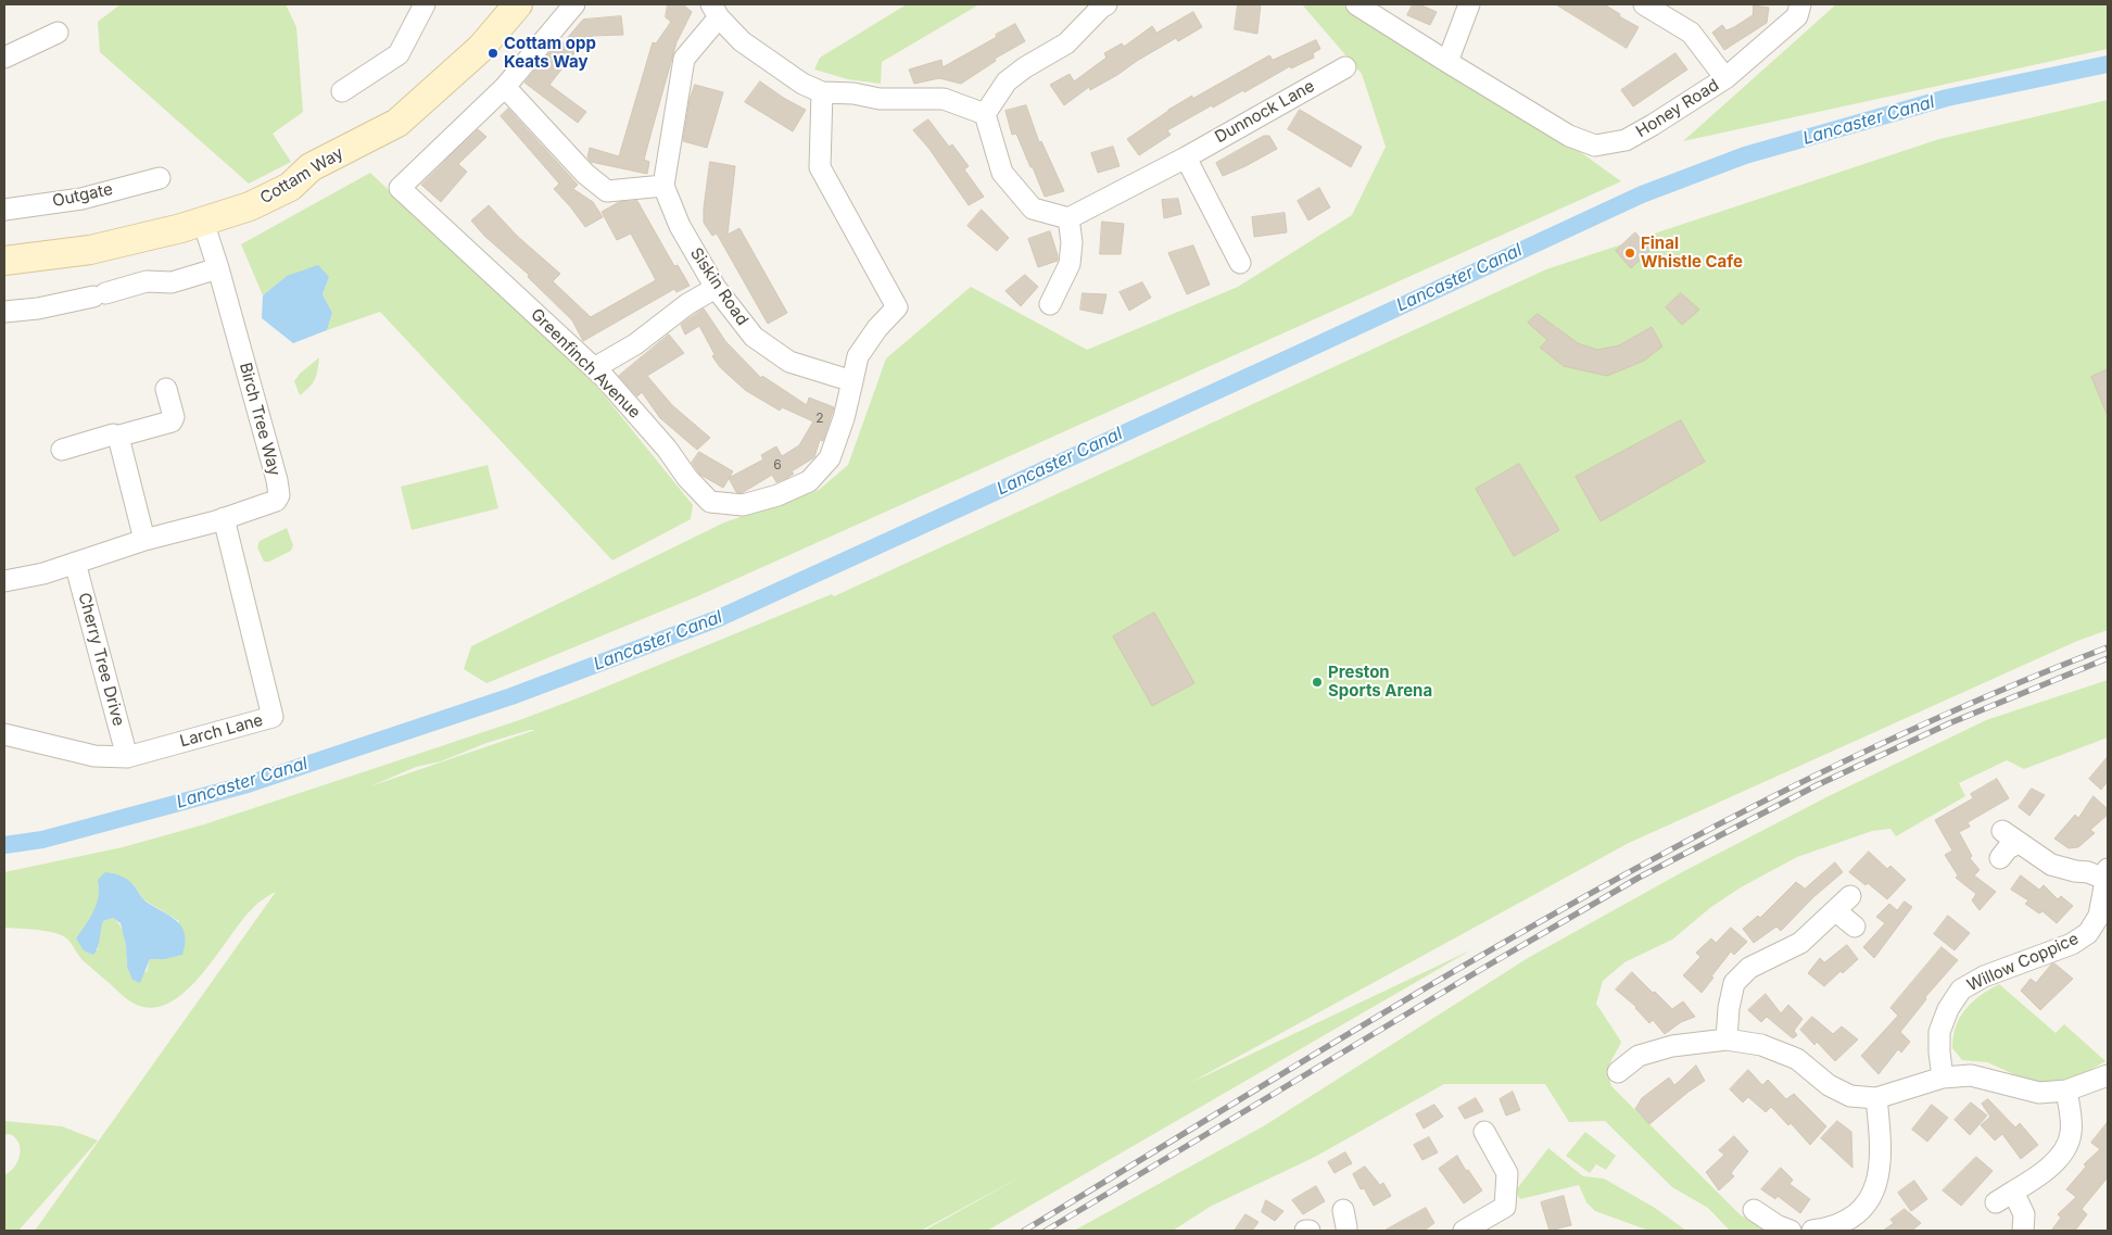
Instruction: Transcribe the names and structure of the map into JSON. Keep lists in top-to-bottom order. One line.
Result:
{"streets":{"main road":["Cottam Way"],"street":["Honey Road","Dunnock Lane","Outgate","Siskin Road","Greenfinch Avenue","Birch Tree Way","Cherry Tree Drive","Larch Lane","Willow Coppice"]},"crossings":[["Cottam Way","Birch Tree Way"],["Siskin Road","Greenfinch Avenue"],["Birch Tree Way","Cherry Tree Drive"],["Birch Tree Way","Larch Lane"],["Cherry Tree Drive","Larch Lane"]],"water":["Lancaster Canal"],"places":["Cottam opp Keats Way","Final Whistle Cafe","Preston Sports Arena"],"house_numbers":["2","6"]}
